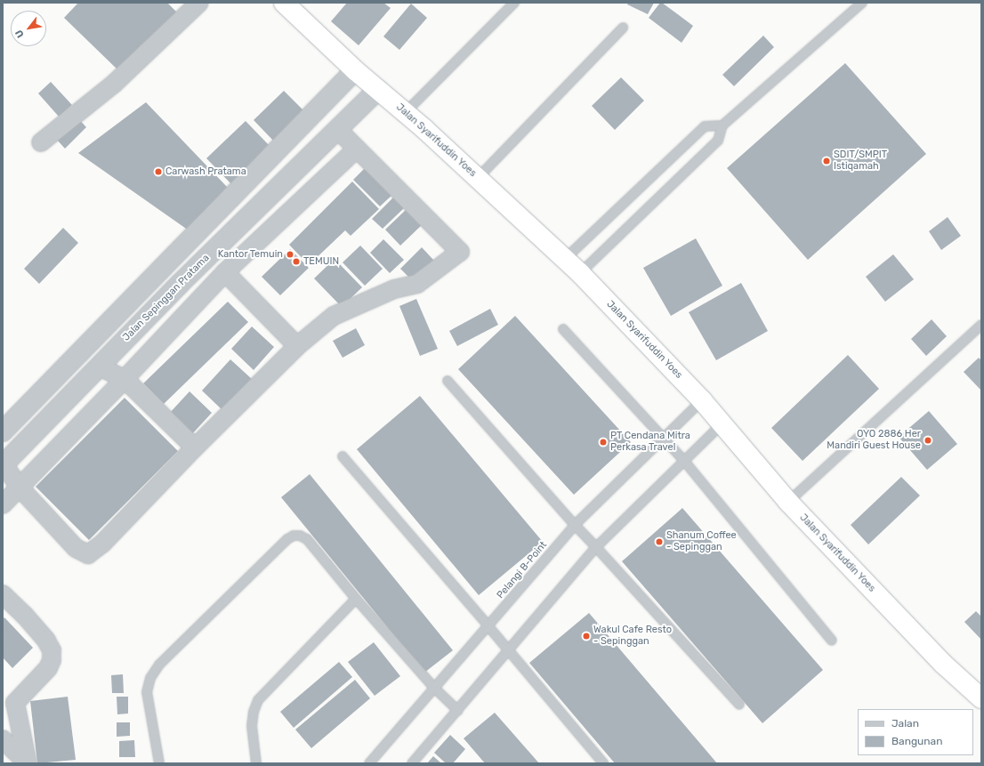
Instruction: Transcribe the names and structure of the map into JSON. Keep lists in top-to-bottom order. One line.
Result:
{"streets":{"highway":["Jalan Syarifuddin Yoes"],"street":["Jalan Sepinggan Pratama"],"lane":["Pelangi B-Point"]},"crossings":[["Jalan Syarifuddin Yoes","Jalan Sepinggan Pratama"],["Jalan Syarifuddin Yoes","Pelangi B-Point"]],"places":["SDIT/SMPIT Istiqamah","Carwash Pratama","Kantor Temuin","TEMUIN","OYO 2886 Her Mandiri Guest House","PT Cendana Mitra Perkasa Travel","Shanum Coffee - Sepinggan","Wakul Cafe Resto - Sepinggan"],"legend":["Jalan","Bangunan"],"north":"bottom left"}
